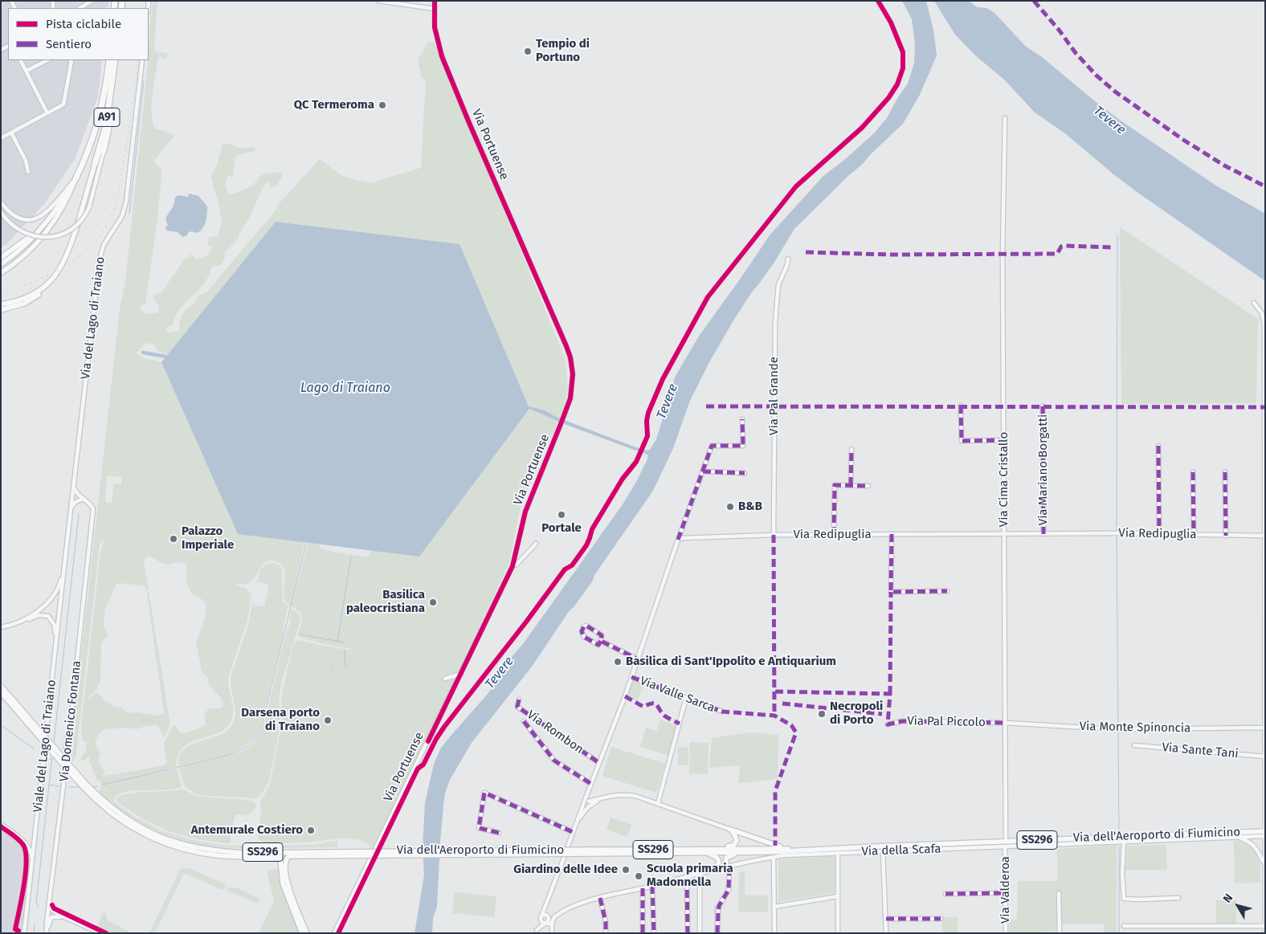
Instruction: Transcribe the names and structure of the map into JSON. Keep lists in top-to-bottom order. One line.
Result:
{"streets":{"highway":["A91"],"main road":["Via dell'Aeroporto di Fiumicino","SS296"],"street":["Via Portuense","Via del Lago di Traiano","Via Pal Grande","Via Mariano Borgatti","Via Cima Cristallo","Via Redipuglia","Via Valle Sarca","Via Domenico Fontana","Via Pal Piccolo","Via Monte Spinoncia","Via Rombon","Viale del Lago di Traiano","Via Sante Tani","Via della Scafa","Via Valderoa"]},"crossings":[["Via del Lago di Traiano","Viale del Lago di Traiano"],["Via Pal Grande","Via Redipuglia"],["Via Mariano Borgatti","Via Redipuglia"],["Via Cima Cristallo","Via Redipuglia"],["Via Cima Cristallo","Via Pal Piccolo"],["Via Cima Cristallo","Via Monte Spinoncia"],["Via Cima Cristallo","Via dell'Aeroporto di Fiumicino"],["Via Pal Piccolo","Via Monte Spinoncia"],["Via dell'Aeroporto di Fiumicino","Via della Scafa"],["Via della Scafa","Via Valderoa"]],"water":["Tevere","Lago di Traiano"],"places":["Tempio di Portuno","QC Termeroma","B&B","Portale","Palazzo Imperiale","Basilica paleocristiana","Basilica di Sant'Ippolito e Antiquarium","Necropoli di Porto","Darsena porto di Traiano","Antemurale Costiero","Giardino delle Idee","Scuola primaria Madonnella"],"legend":["Pista ciclabile","Sentiero"],"north":"top left"}
